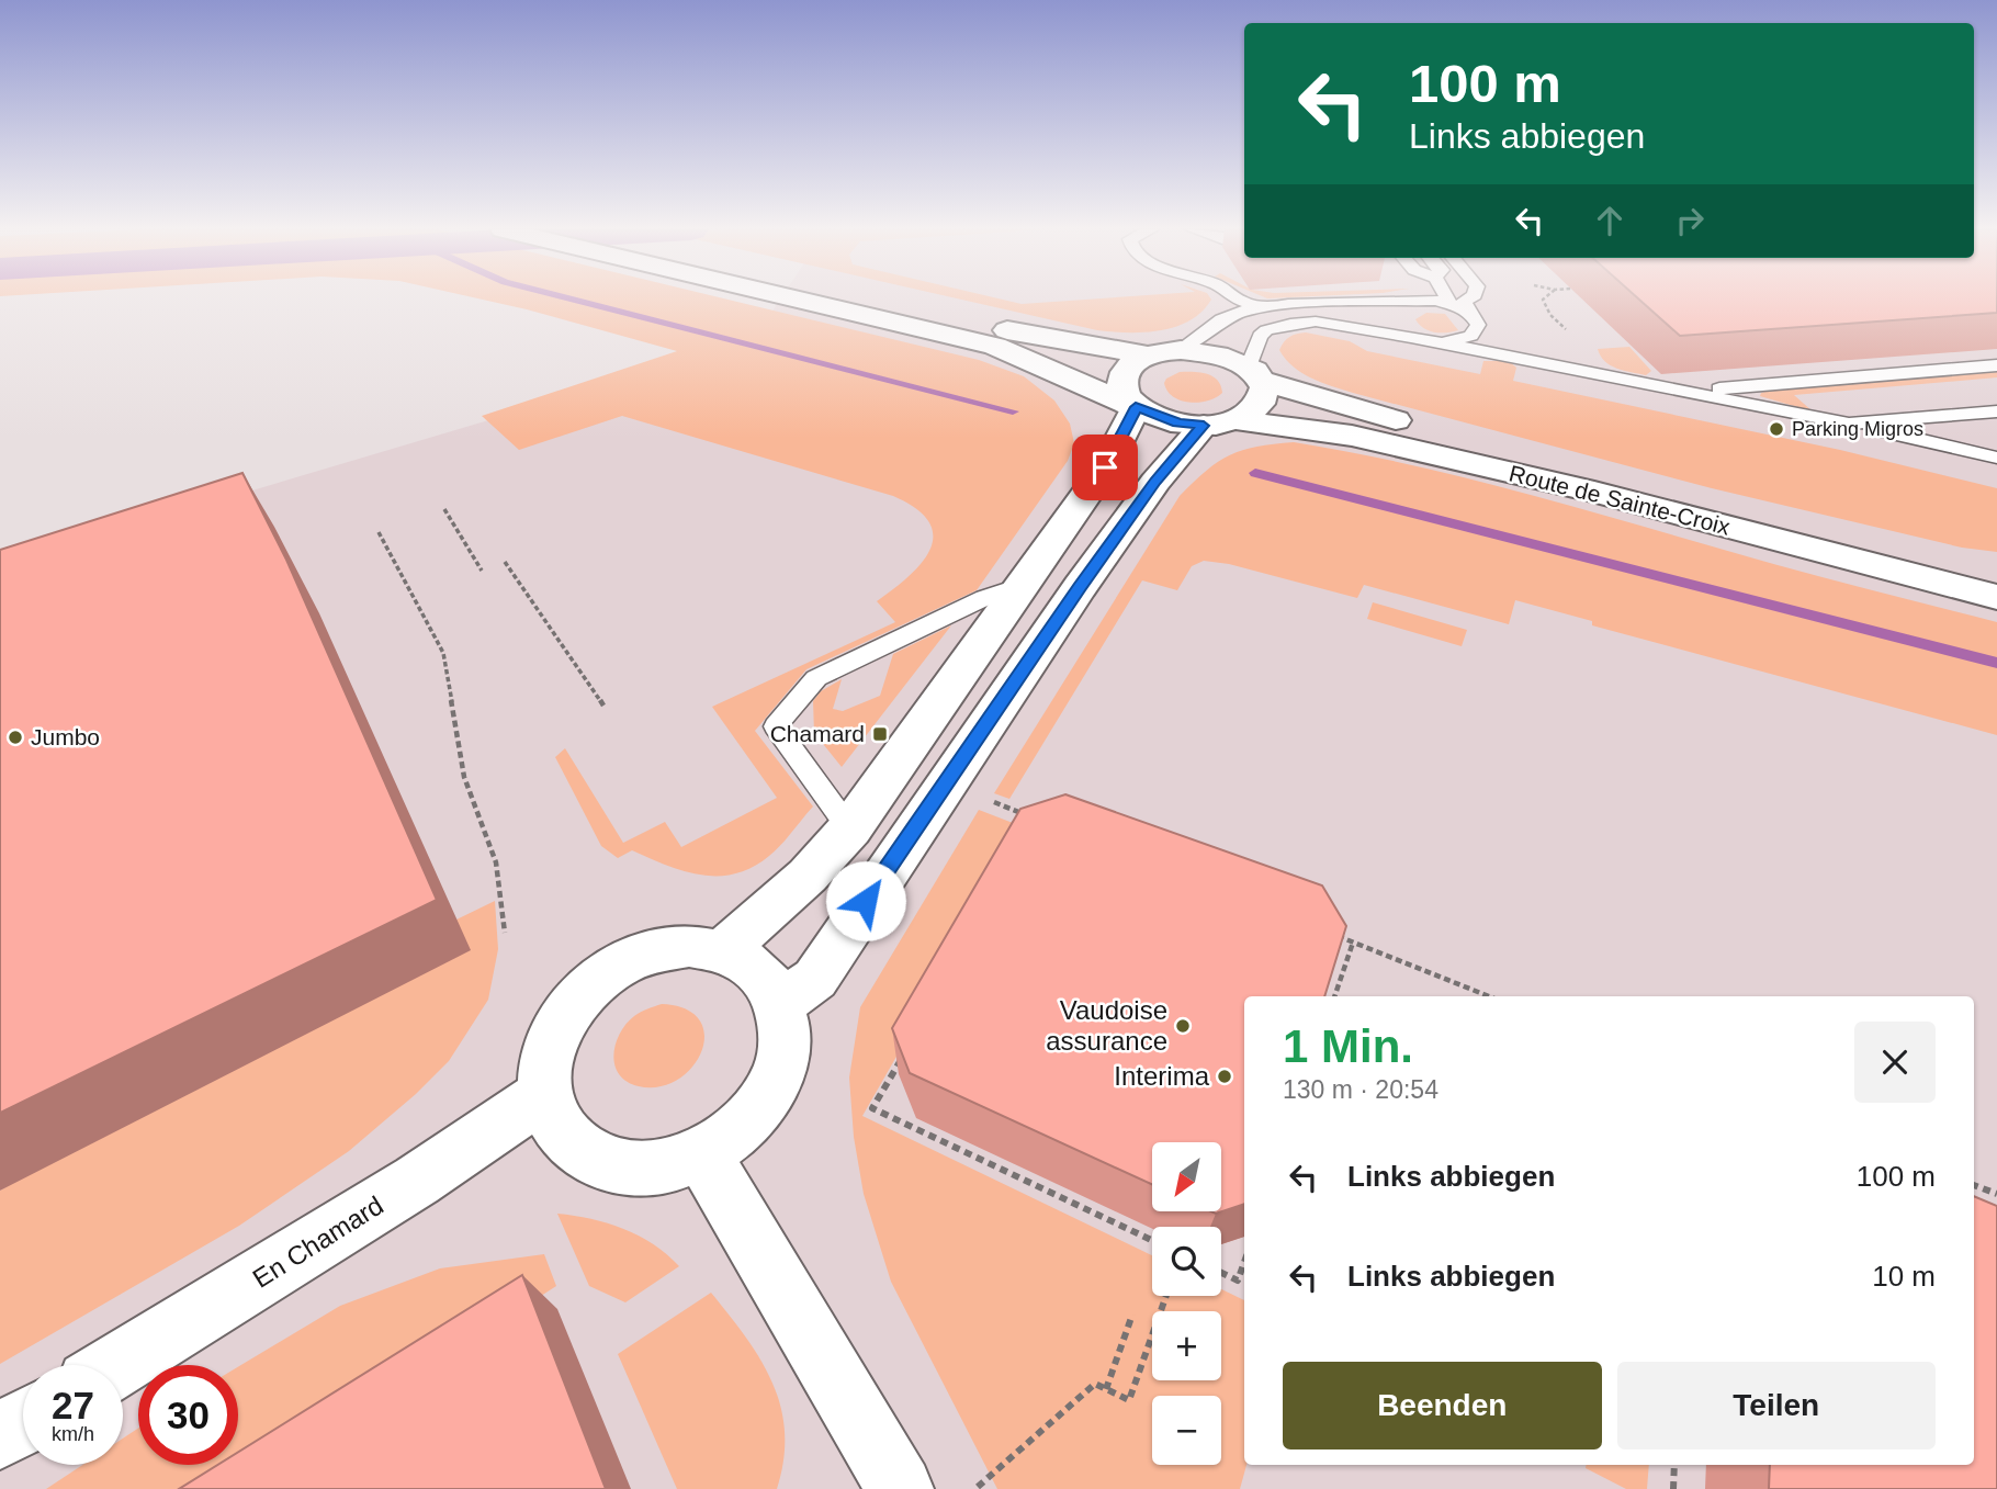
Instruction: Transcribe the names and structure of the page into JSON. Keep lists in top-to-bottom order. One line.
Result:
{"streets":{"main road":["Route de Sainte-Croix","En Chamard"]},"places":{"other":["Parking Migros","Jumbo","Vaudoise assurance","Interima"],"transit":["Chamard"]},"north":"bottom left","page":{"turn":["100 m","Links abbiegen"],"heading":["1 Min.","130 m · 20:54"],"list":[{"name":"Links abbiegen","value":"100 m"},{"name":"Links abbiegen","value":"10 m"}],"map_buttons":["+","−"],"buttons":["Beenden","Teilen"],"speed":"27 km/h","limit":"30"}}
